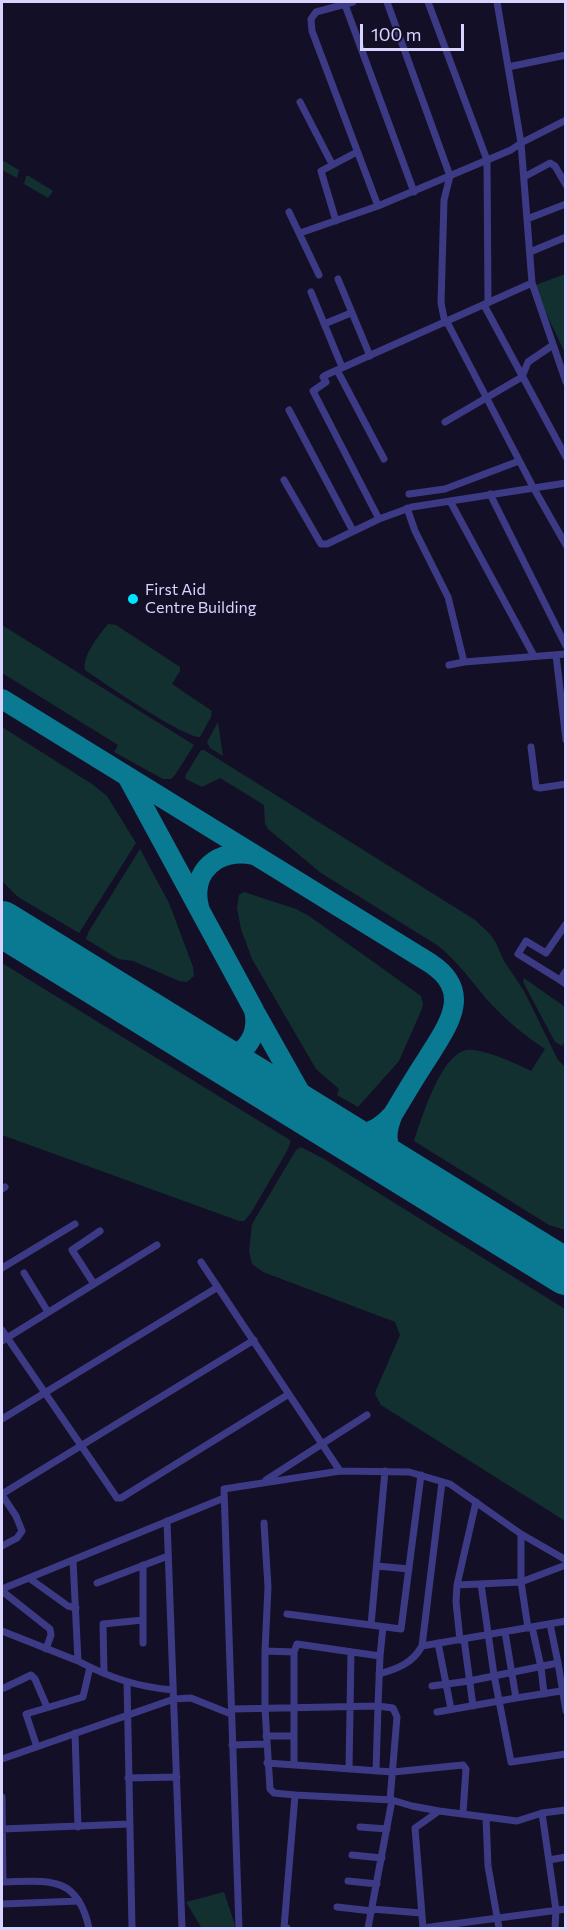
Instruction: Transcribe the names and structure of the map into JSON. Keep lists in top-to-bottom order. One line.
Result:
{"places":["First Aid Centre Building"],"scale_bar":"100 m"}
